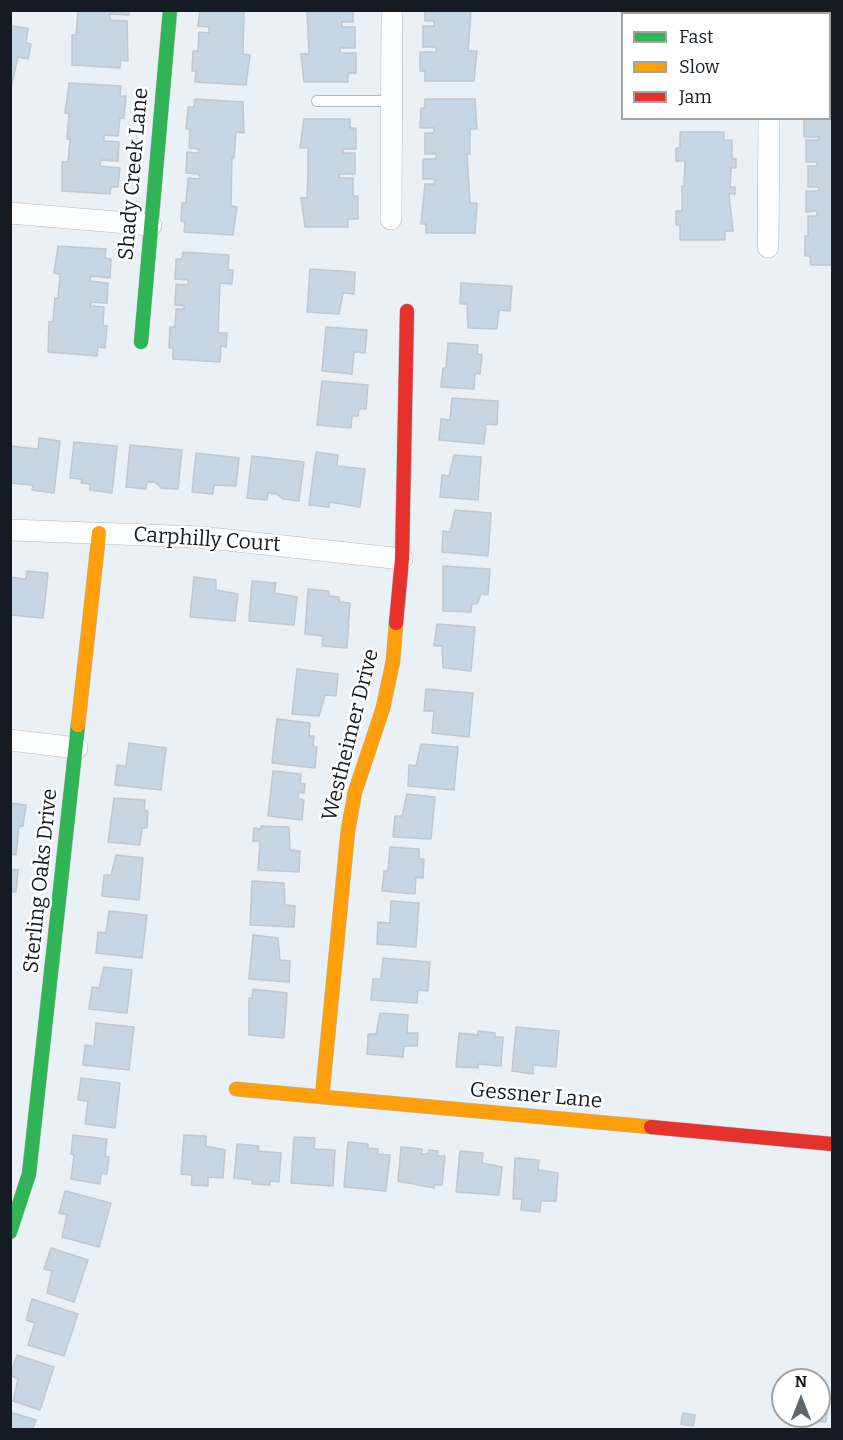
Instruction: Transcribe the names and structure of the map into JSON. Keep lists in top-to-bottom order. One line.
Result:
{"streets":{"street":["Shady Creek Lane","Carphilly Court","Westheimer Drive","Sterling Oaks Drive","Gessner Lane"]},"crossings":[["Carphilly Court","Westheimer Drive"],["Carphilly Court","Sterling Oaks Drive"],["Westheimer Drive","Gessner Lane"]],"legend":["Fast","Slow","Jam"],"north":"top"}
